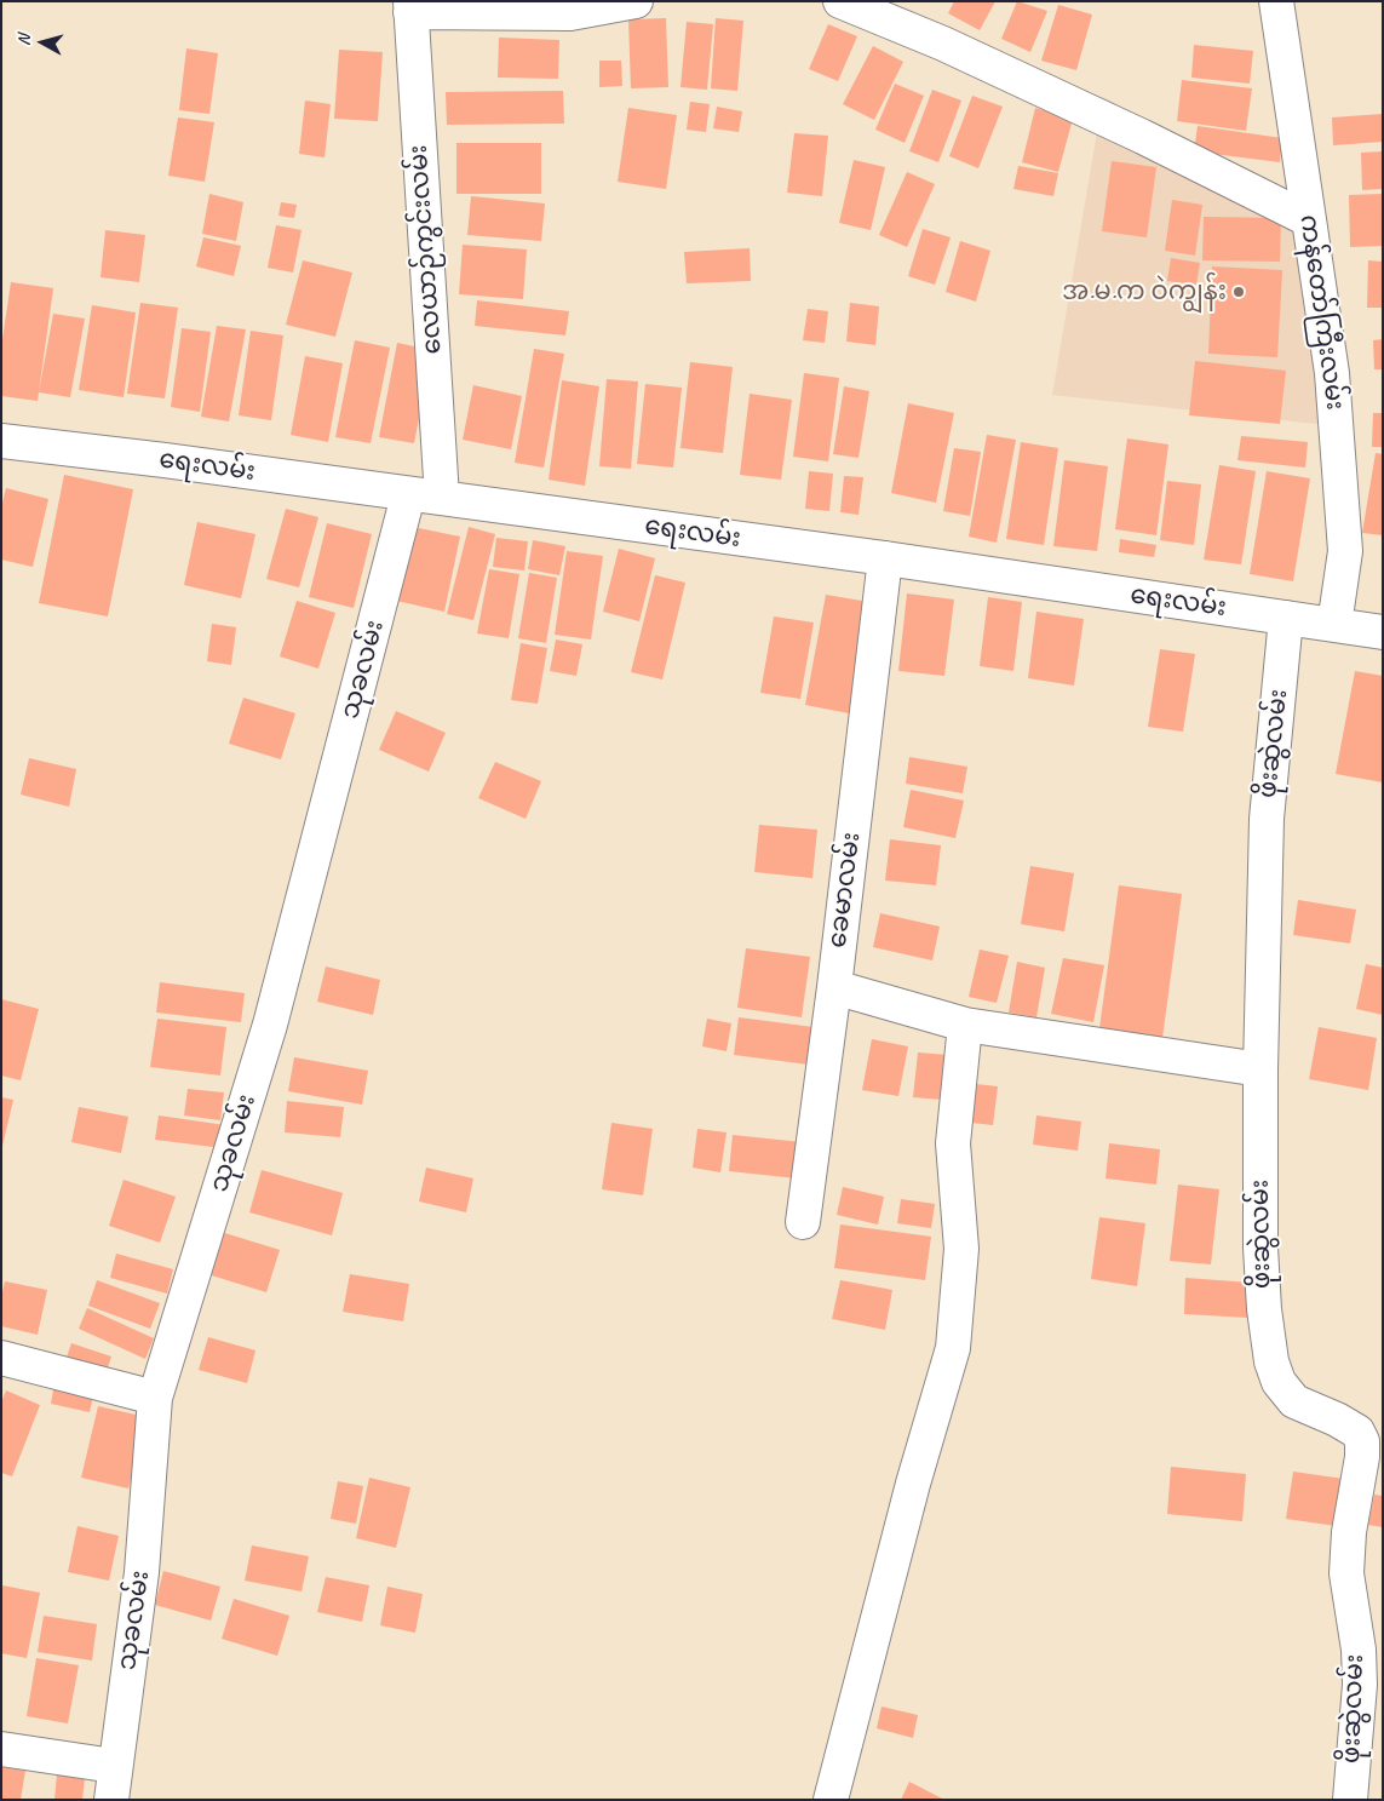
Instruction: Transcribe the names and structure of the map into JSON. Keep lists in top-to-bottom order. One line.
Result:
{"streets":{"street":["လေယာဉ်ကွင်းလမ်း","ကန်တော်ကြီးလမ်း","ရေးလမ်း","သုခလမ်း","ဖိုးဆွဲလမ်း","ခေမာလမ်း"]},"crossings":[["လေယာဉ်ကွင်းလမ်း","ရေးလမ်း"],["ကန်တော်ကြီးလမ်း","ရေးလမ်း"],["ရေးလမ်း","သုခလမ်း"],["ရေးလမ်း","ဖိုးဆွဲလမ်း"],["ရေးလမ်း","ခေမာလမ်း"]],"places":["အ.မ.က ဝဲကျွန်း"],"north":"left"}
